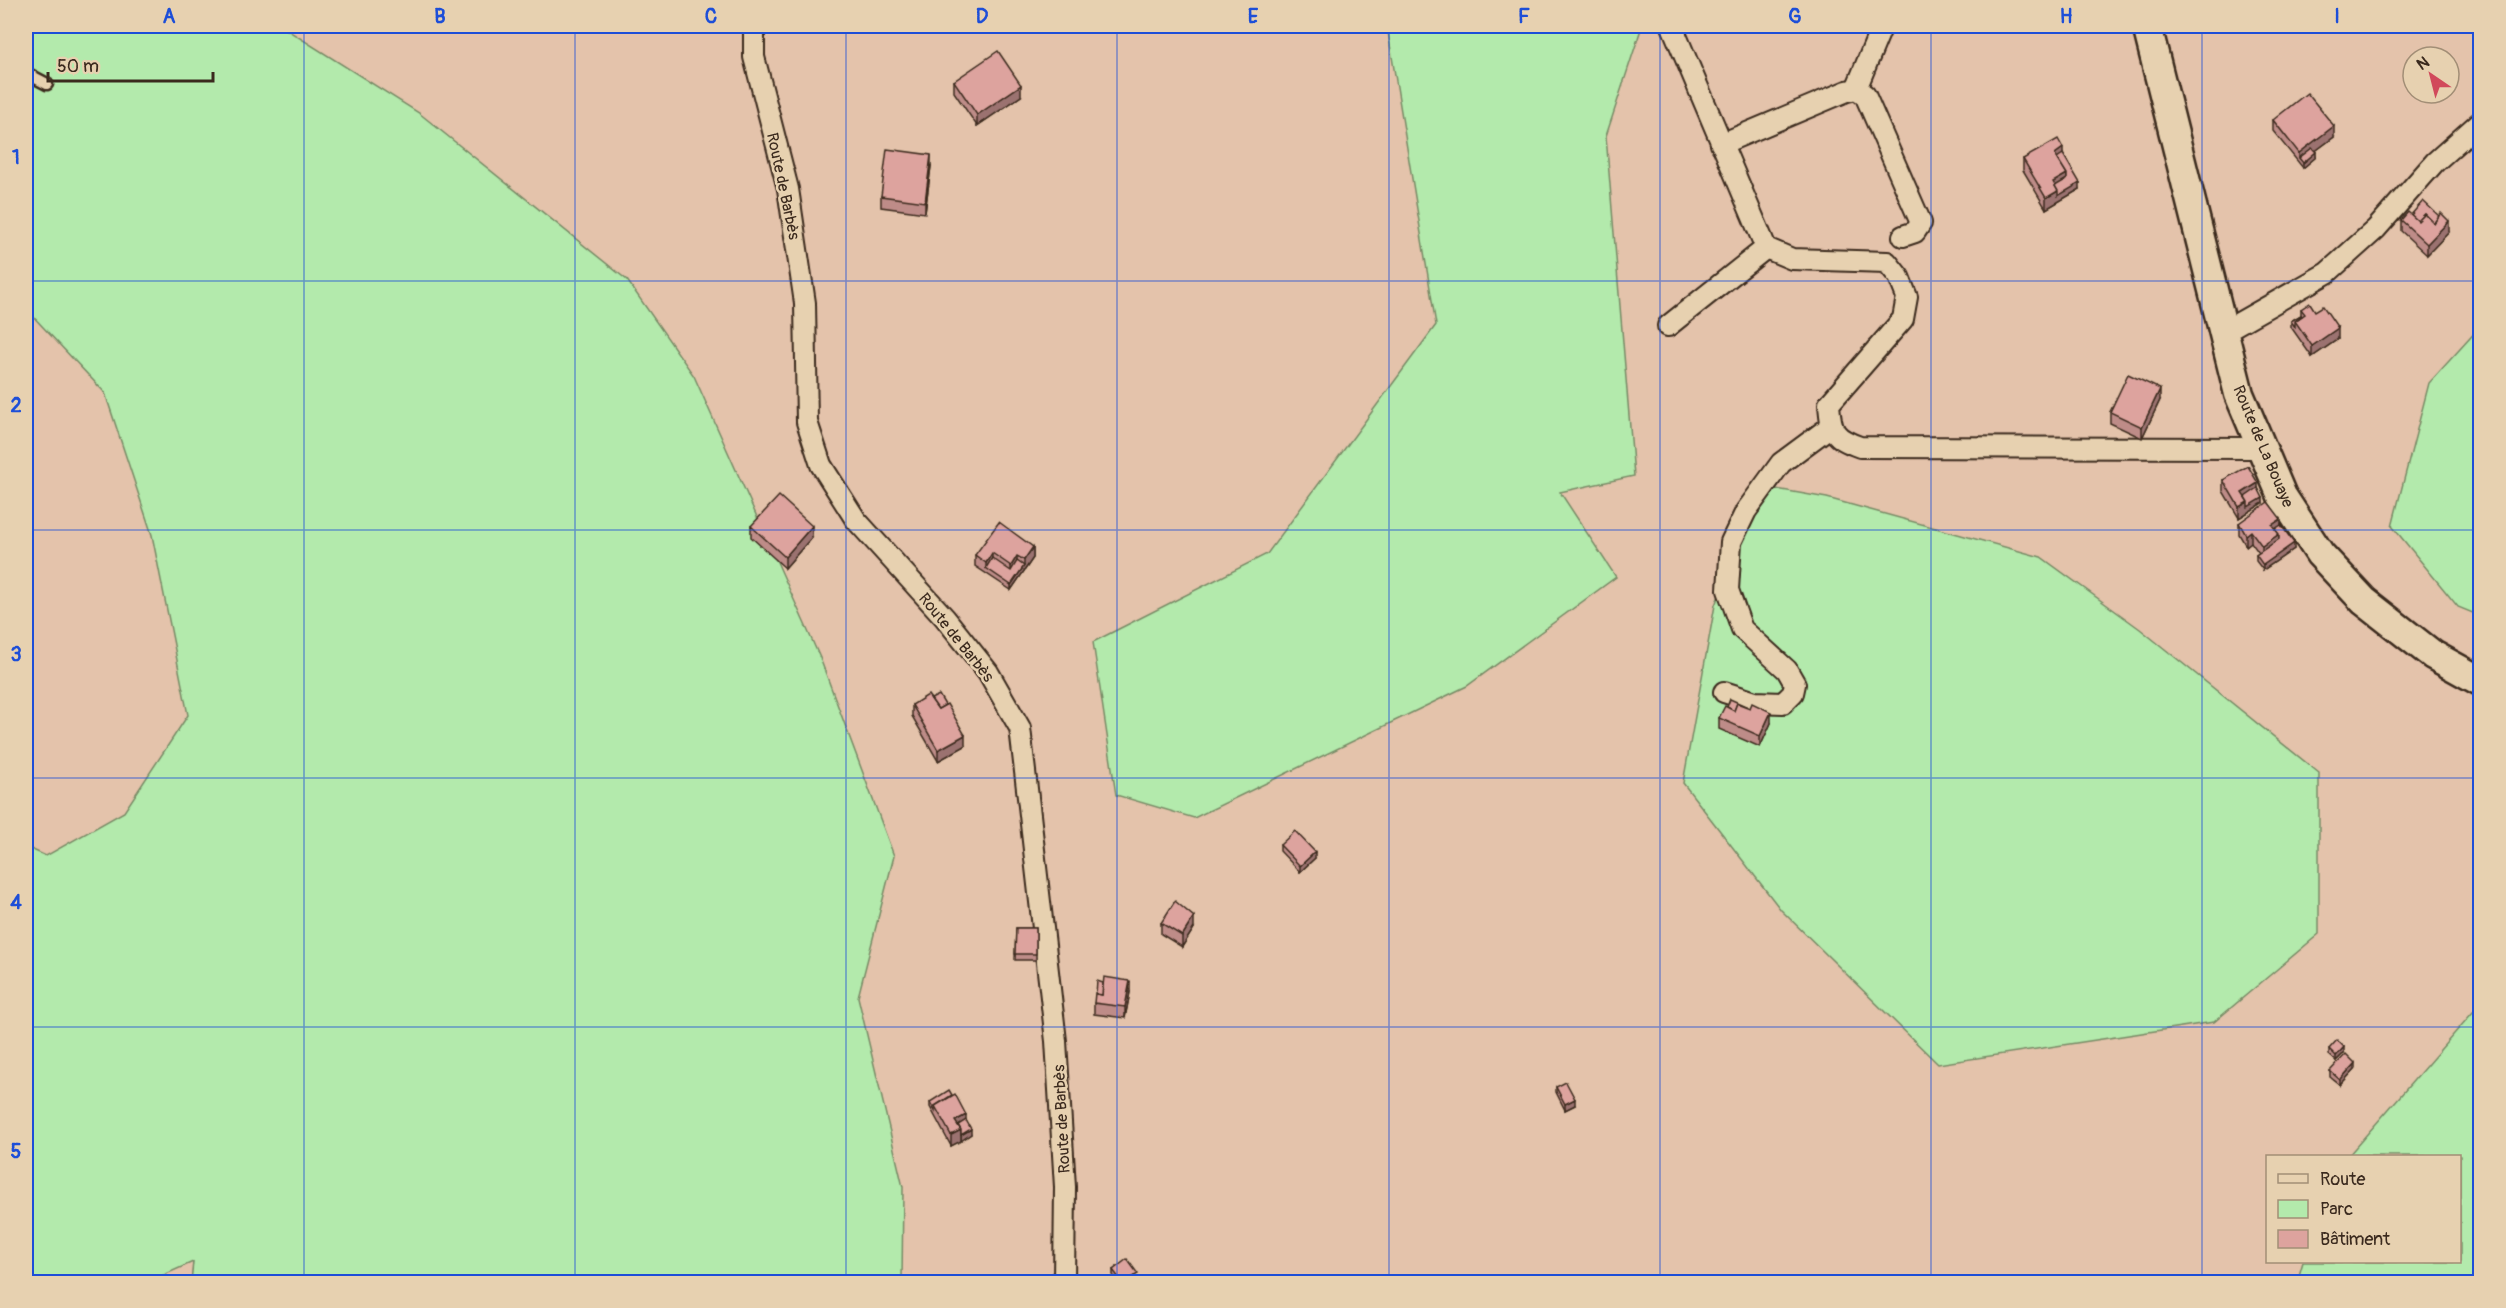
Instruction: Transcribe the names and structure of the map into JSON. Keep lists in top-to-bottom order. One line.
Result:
{"streets":{"main road":["Route de La Bouaye"],"street":["Route de Barbès"]},"legend":["Route","Parc","Bâtiment"],"scale_bar":"50 m","north":"top left","grid":{"columns":["A","B","C","D","E","F","G","H","I"],"rows":["1","2","3","4","5"]}}
